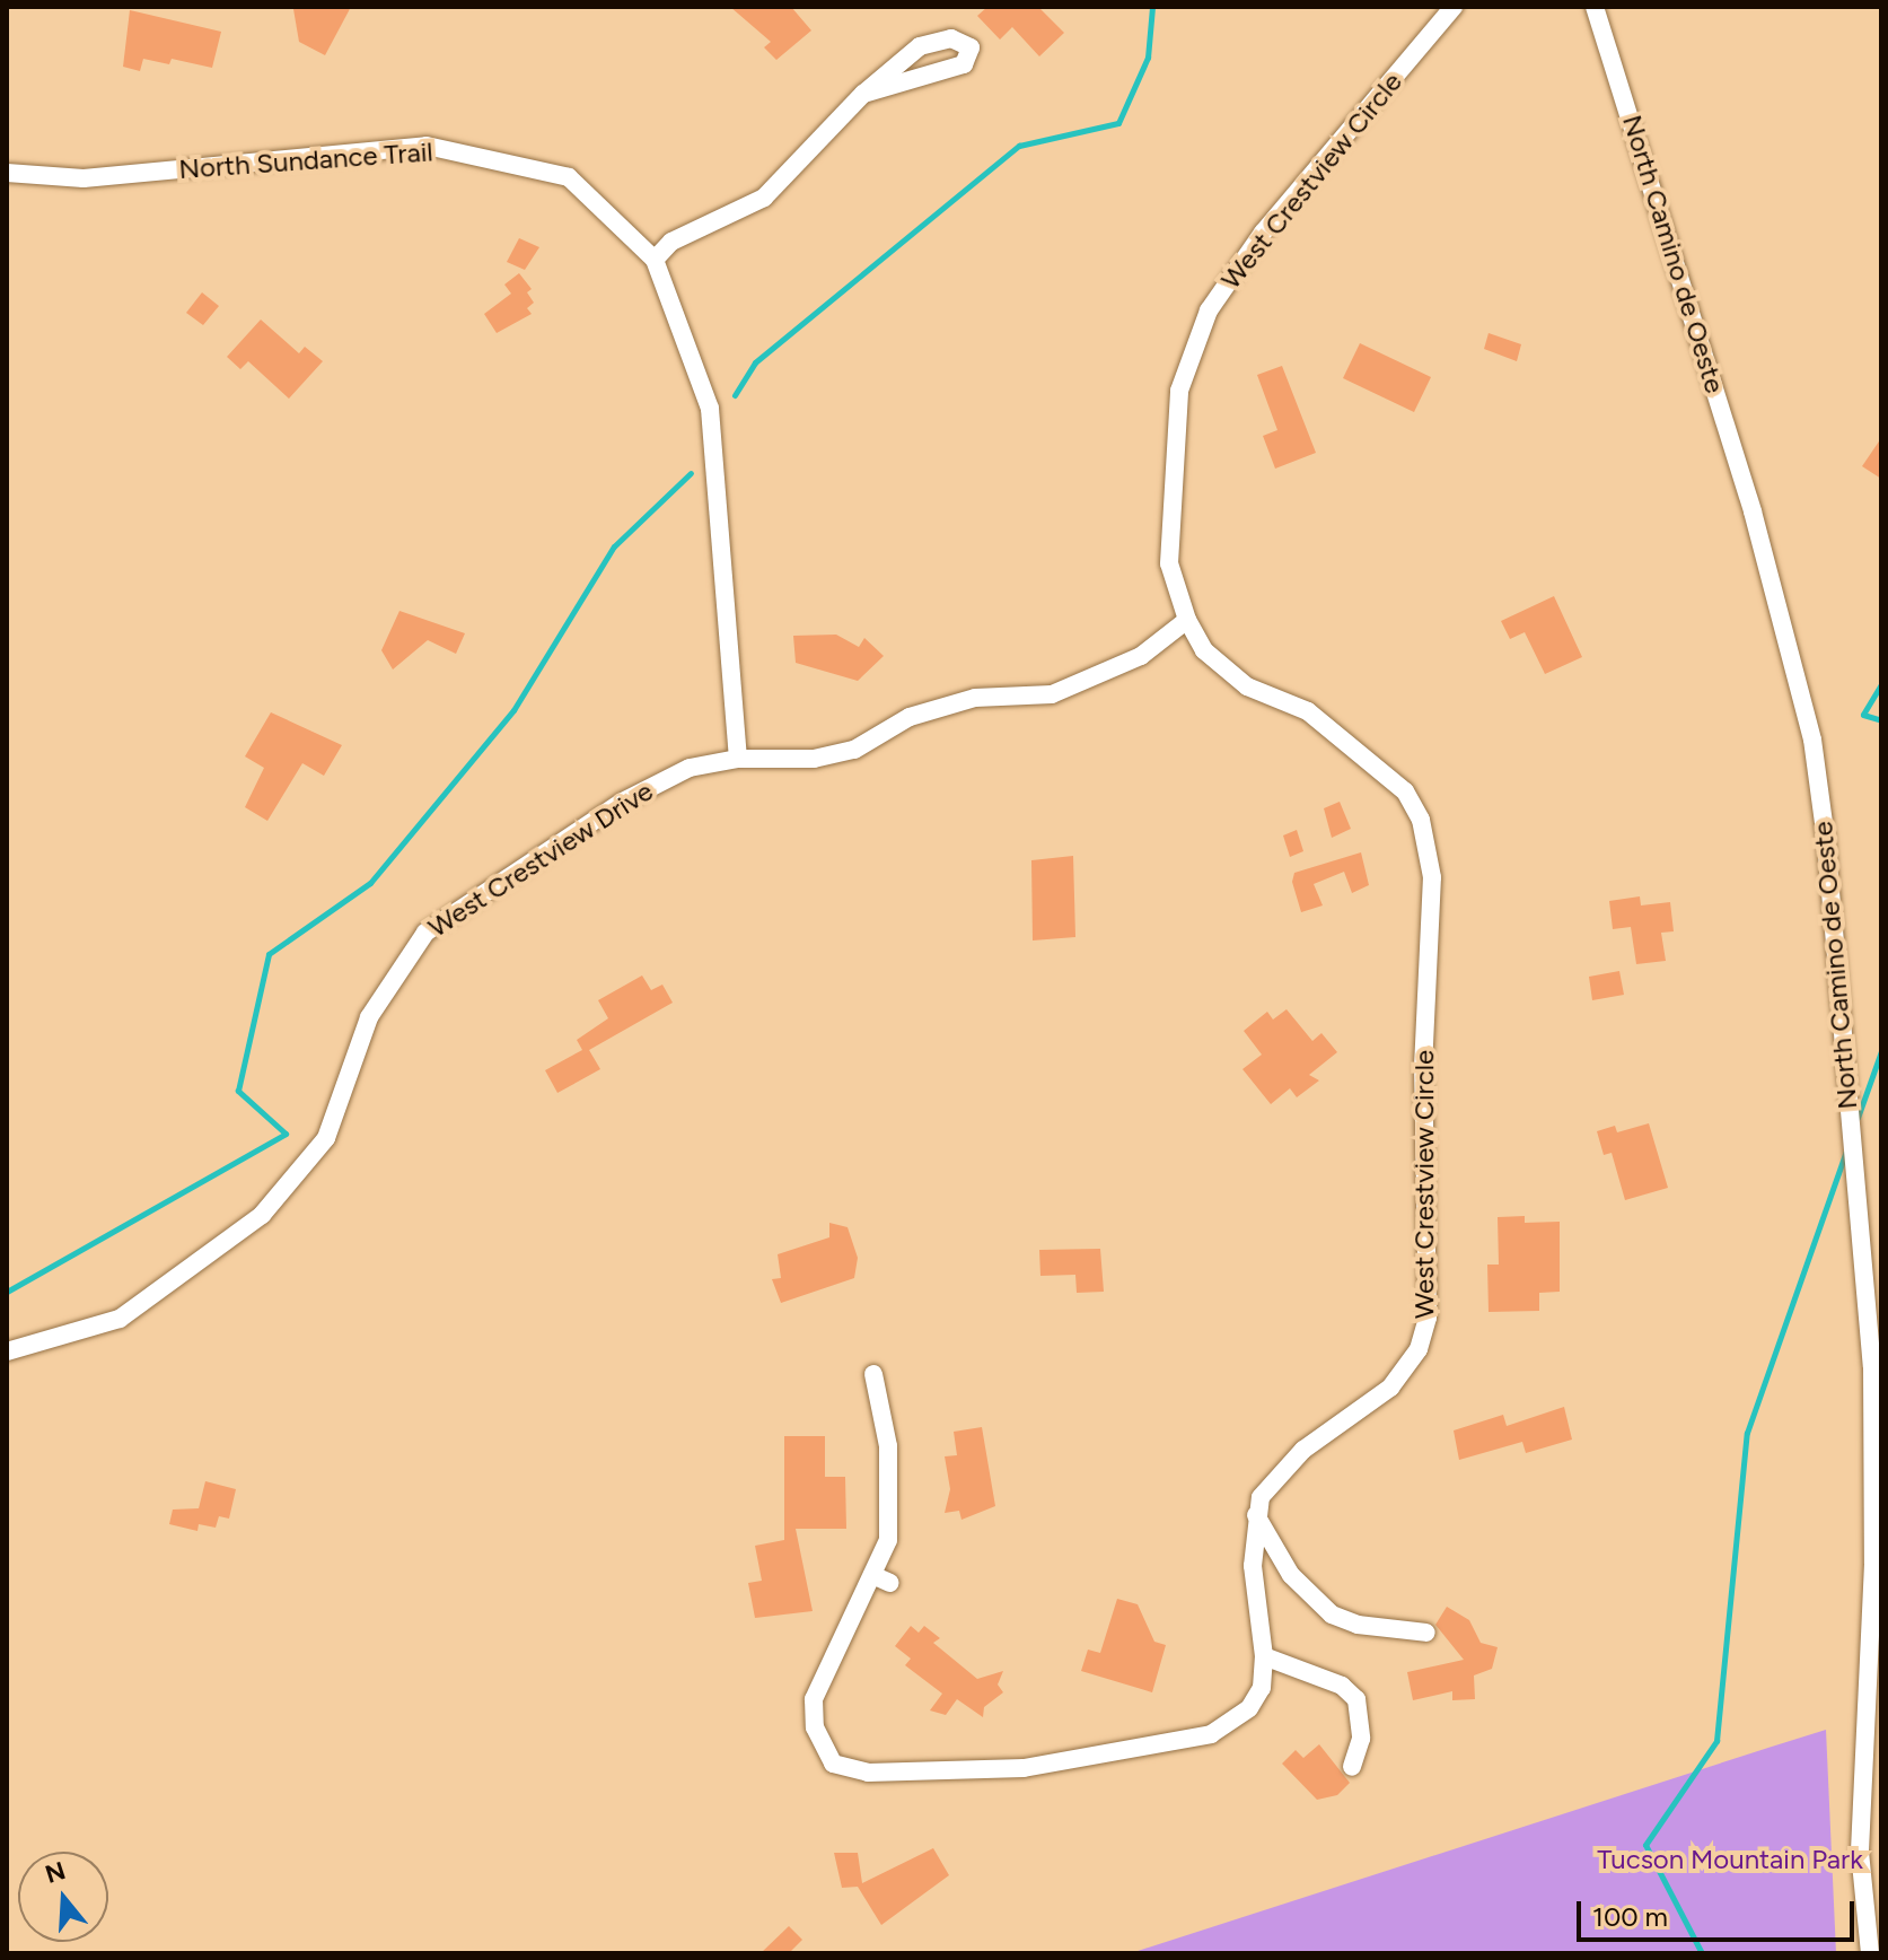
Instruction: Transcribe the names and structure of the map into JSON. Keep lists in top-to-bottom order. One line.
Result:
{"streets":{"street":["North Sundance Trail","West Crestview Circle","North Camino de Oeste","West Crestview Drive"]},"crossings":[["North Sundance Trail","West Crestview Drive"],["West Crestview Circle","West Crestview Drive"]],"parks":["Tucson Mountain Park"],"scale_bar":"100 m","north":"top"}
